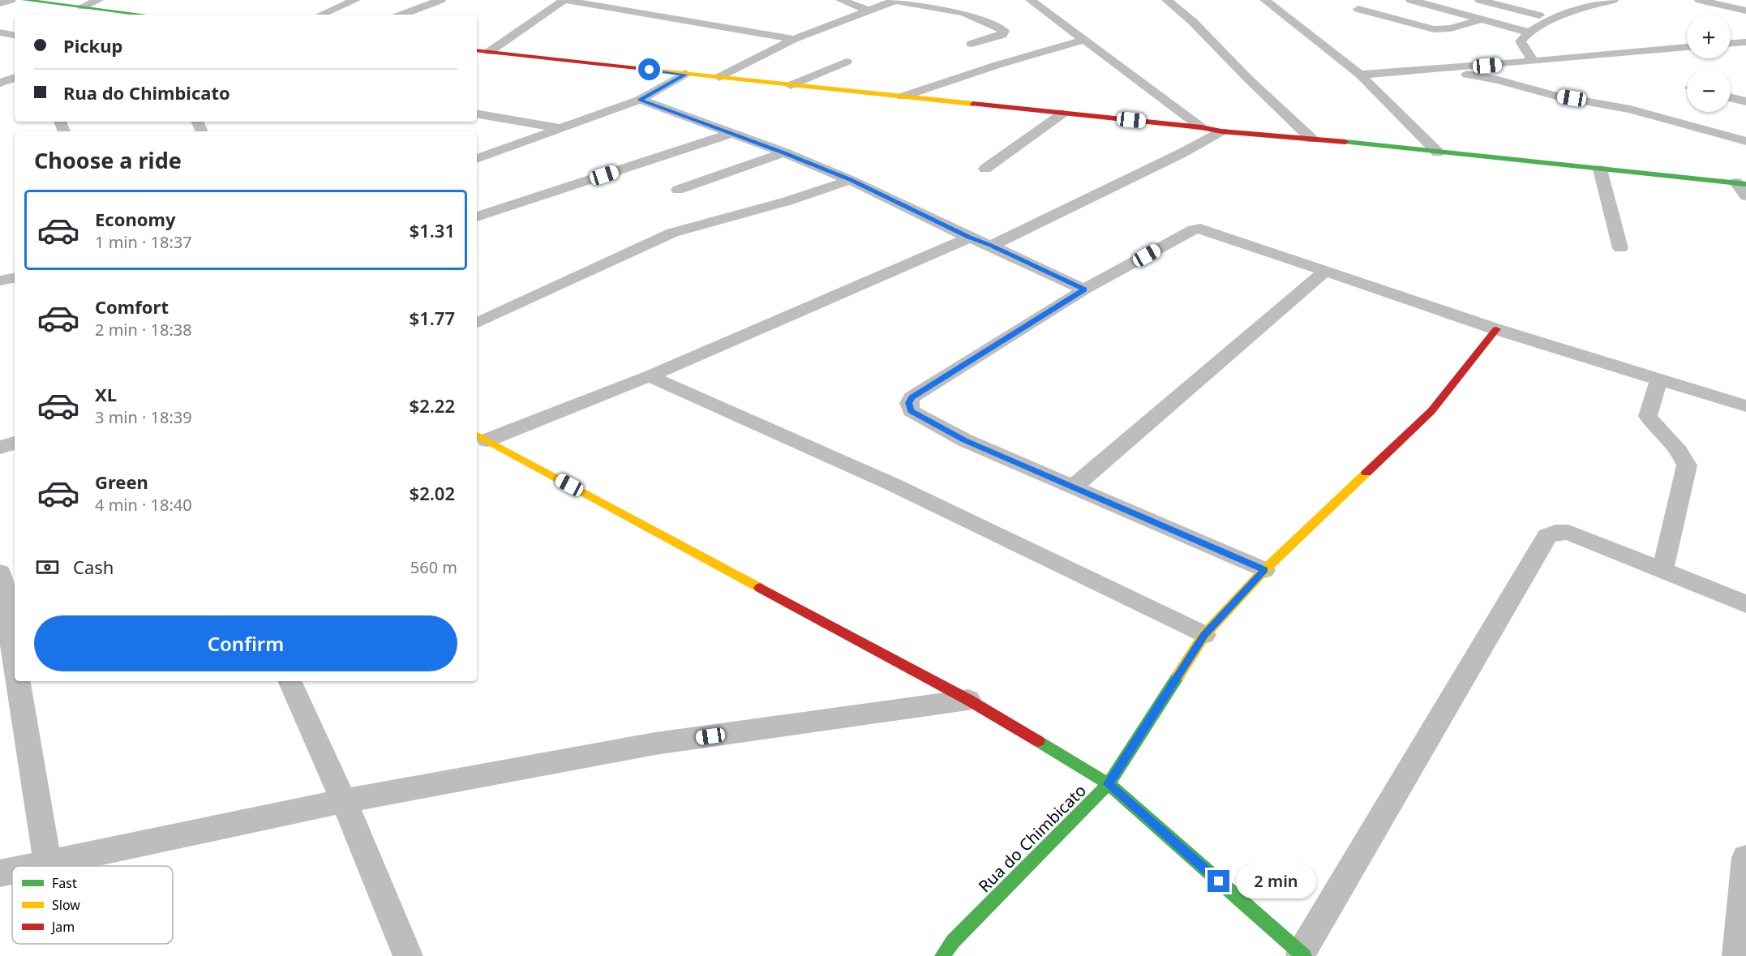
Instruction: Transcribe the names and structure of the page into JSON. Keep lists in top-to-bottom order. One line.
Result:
{"streets":{"street":["Rua do Chimbicato"]},"legend":["Fast","Slow","Jam"],"page":{"map_buttons":["+","−"],"banner":["Pickup","Rua do Chimbicato"],"heading":"Choose a ride","list":[{"name":"Economy","note":"1 min · 18:37","value":"$1.31"},{"name":"Comfort","note":"2 min · 18:38","value":"$1.77"},{"name":"XL","note":"3 min · 18:39","value":"$2.22"},{"name":"Green","note":"4 min · 18:40","value":"$2.02"}],"pay":["Cash","560 m"],"buttons":"Confirm","bubble":"2 min"}}
